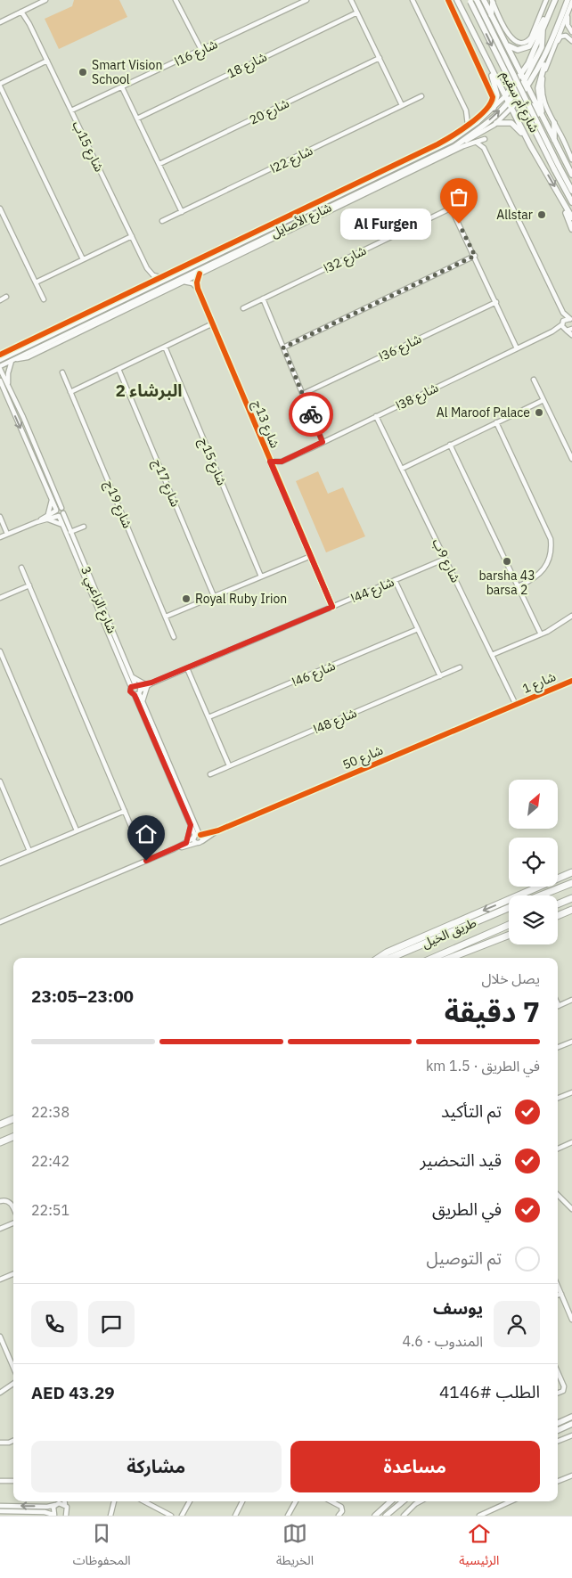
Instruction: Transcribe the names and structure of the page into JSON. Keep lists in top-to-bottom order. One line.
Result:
{"streets":{"highway":["طريق الخيل"],"main road":["شارع أم سقيم","شارع الأصايل"],"street":["شارع 16ا","شارع 18","شارع 20","شارع 15ب","شارع 22ا","شارع 32ا","شارع 36ا","شارع 38ا","شارع 13ج","شارع 15ج","شارع 17ج","شارع 19ج","شارع 9ب","شارع 44ا","شارع الراعبي 3","شارع 46ا","شارع 1","شارع 48ا","شارع 50"]},"crossings":[["شارع 16ا","شارع 15ب"],["شارع 38ا","شارع 13ج"],["شارع 38ا","شارع 9ب"],["شارع 13ج","شارع 44ا"],["شارع 9ب","شارع 44ا"],["شارع 9ب","شارع 1"],["شارع 9ب","شارع 50"],["شارع 1","شارع 50"]],"districts":["البرشاء 2"],"places":["Smart Vision School","Allstar","Al Furgen","Al Maroof Palace","barsha 43 barsa 2","Royal Ruby Irion"],"north":"top right","page":{"bubble":"Al Furgen","heading":["7 دقيقة","يصل خلال","23:00–23:05"],"panel":["يوسف","المندوب · 4.6","الطلب #4146","AED 43.29"],"bar":"في الطريق · 1.5 km","list":[["تم التأكيد","22:38"],["قيد التحضير","22:42"],["في الطريق","22:51"],"تم التوصيل"],"buttons":["مساعدة","مشاركة"],"tabs":["الرئيسية","الخريطة","المحفوظات"]}}
